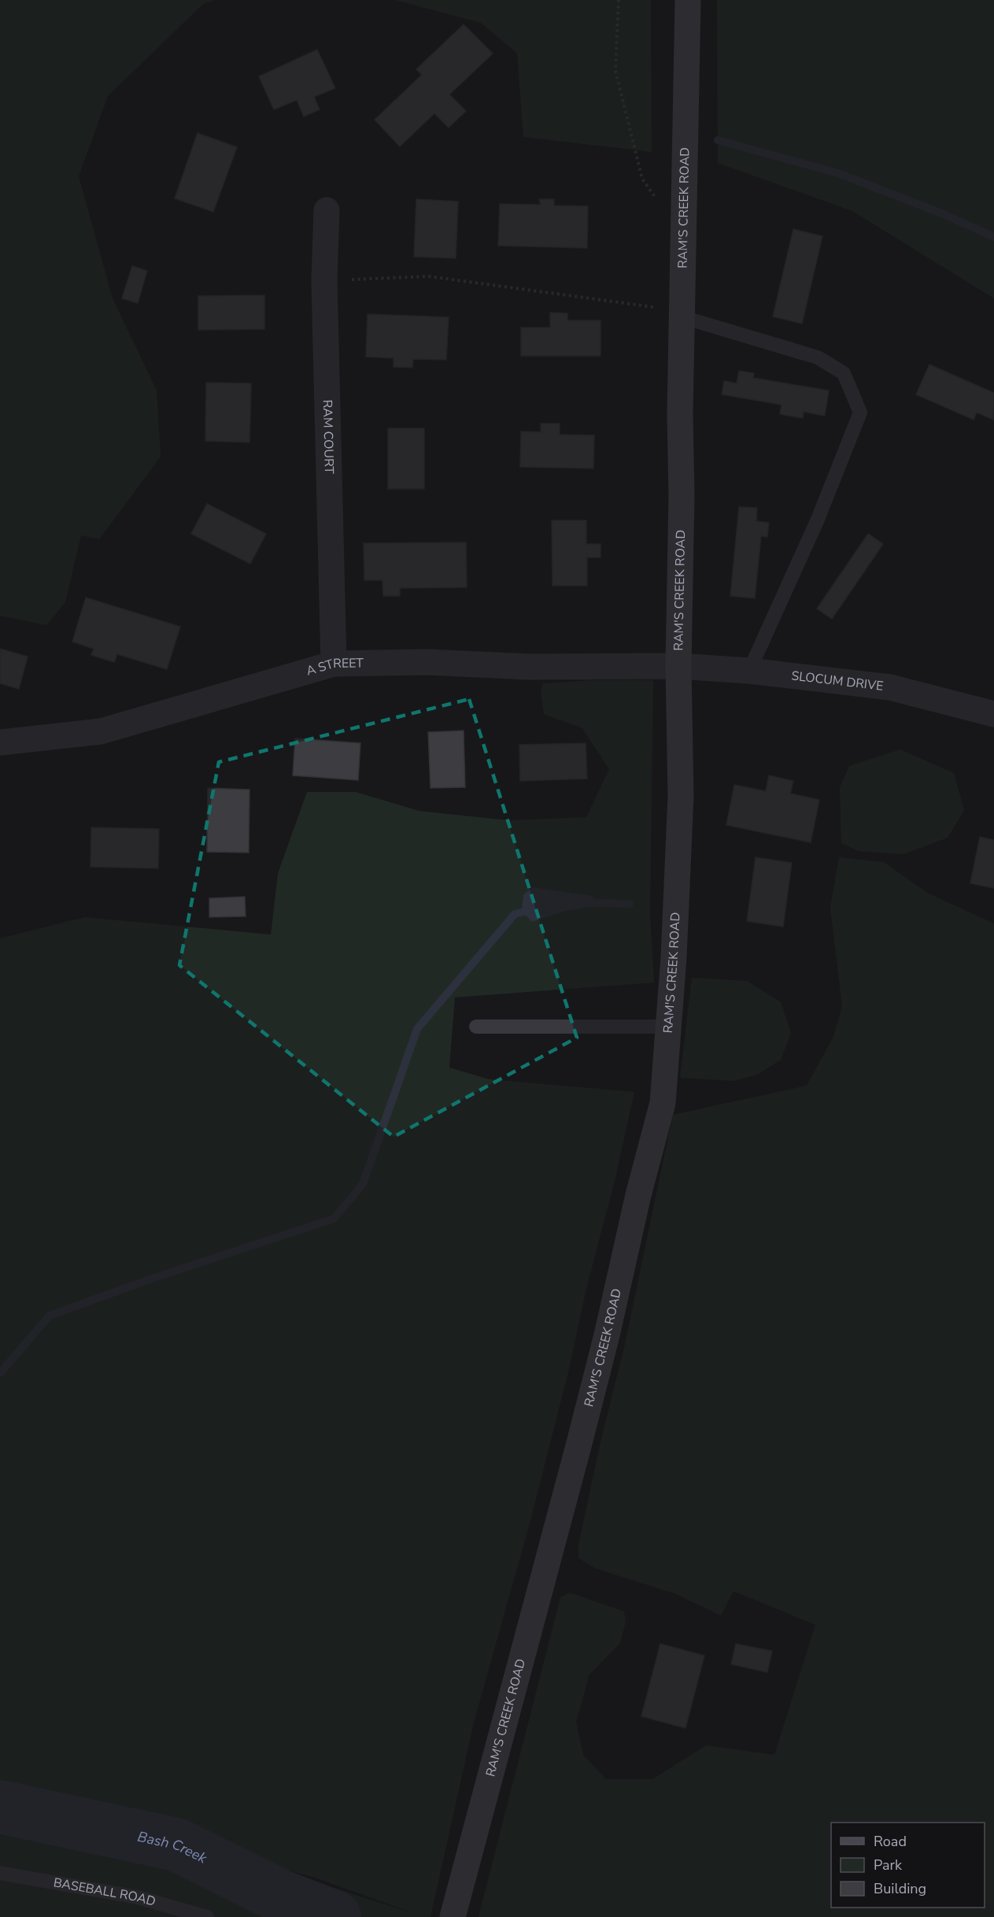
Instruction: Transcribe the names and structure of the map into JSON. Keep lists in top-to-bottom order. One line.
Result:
{"streets":{"street":["RAM'S CREEK ROAD","RAM COURT","A STREET","SLOCUM DRIVE"],"lane":["BASEBALL ROAD"]},"crossings":[["RAM'S CREEK ROAD","A STREET"],["RAM'S CREEK ROAD","SLOCUM DRIVE"],["RAM COURT","A STREET"],["A STREET","SLOCUM DRIVE"]],"water":["Bash Creek"],"legend":["Road","Park","Building"]}
